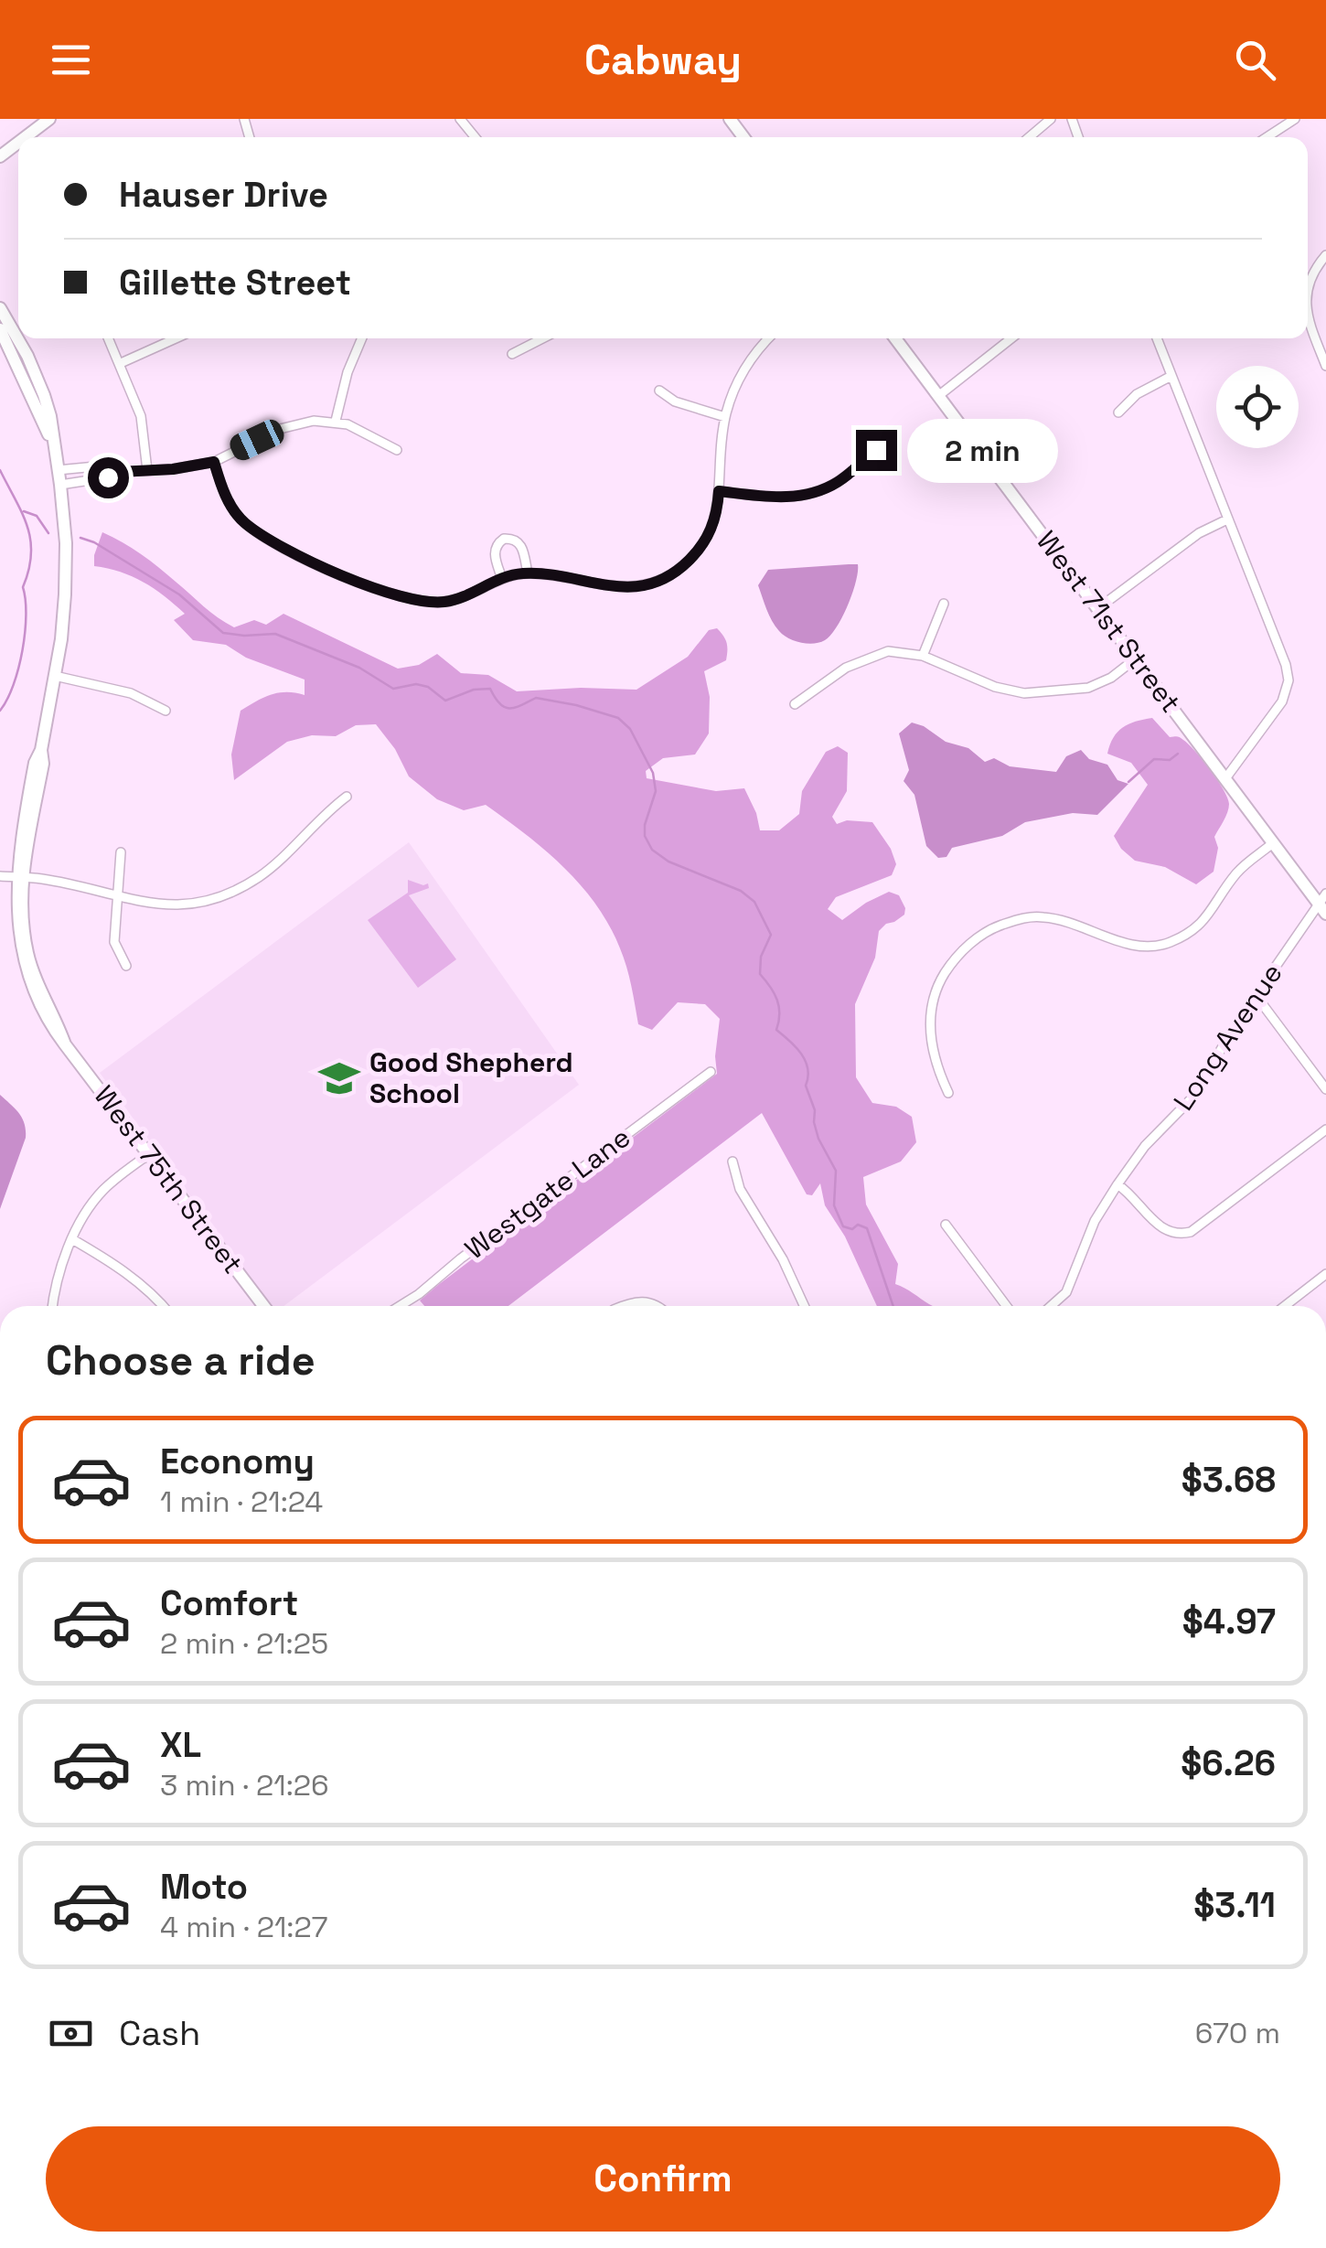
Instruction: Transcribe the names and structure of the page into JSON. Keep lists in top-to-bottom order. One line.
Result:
{"streets":{"main road":["West 71st Street","West 75th Street"],"street":["Long Avenue","Westgate Lane"]},"crossings":[["West 71st Street","Long Avenue"]],"places":{"school or university":["Good Shepherd School"]},"page":{"header":"Cabway","banner":["Hauser Drive","Gillette Street"],"bubble":"2 min","heading":"Choose a ride","list":[{"name":"Economy","note":"1 min · 21:24","value":"$3.68"},{"name":"Comfort","note":"2 min · 21:25","value":"$4.97"},{"name":"XL","note":"3 min · 21:26","value":"$6.26"},{"name":"Moto","note":"4 min · 21:27","value":"$3.11"}],"pay":["Cash","670 m"],"buttons":"Confirm"}}
